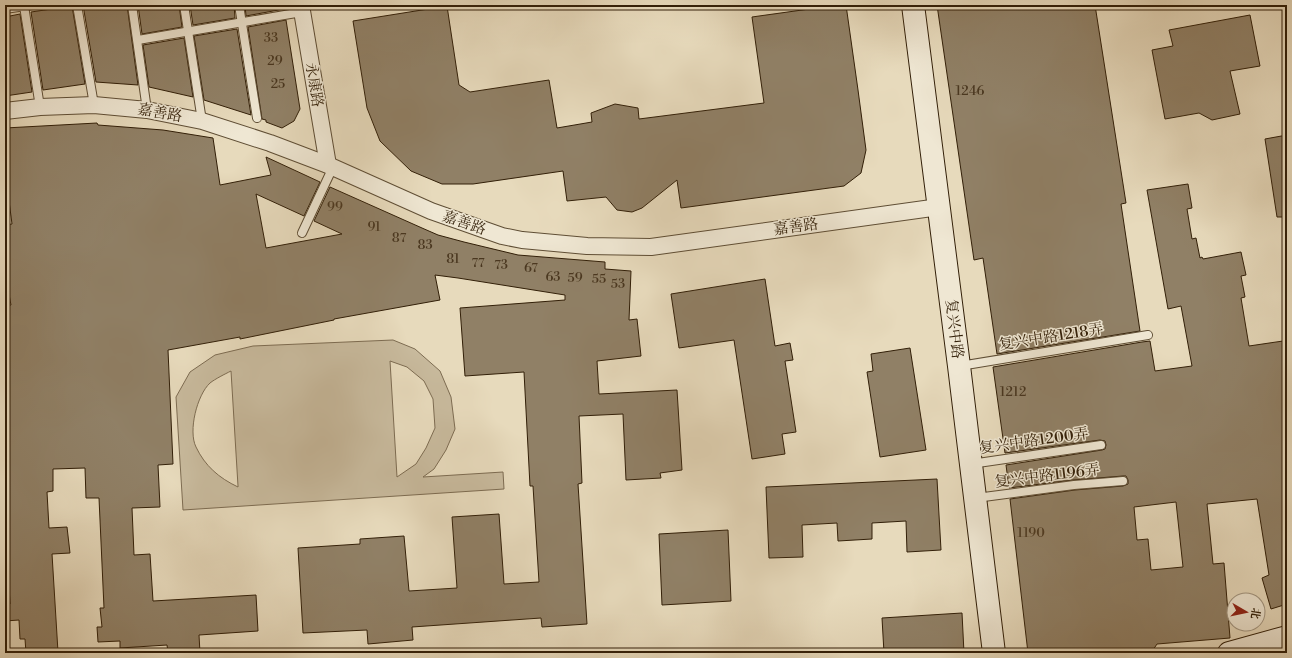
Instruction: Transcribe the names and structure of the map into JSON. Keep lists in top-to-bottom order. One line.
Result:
{"streets":{"main road":["复兴中路"],"street":["永康路","嘉善路"],"lane":["复兴中路1218弄","复兴中路1200弄","复兴中路1196弄"]},"crossings":[["永康路","嘉善路"],["嘉善路","复兴中路"],["复兴中路","复兴中路1218弄"],["复兴中路","复兴中路1200弄"],["复兴中路","复兴中路1196弄"]],"house_numbers":["33","29","25","1246","99","91","87","83","81","77","73","67","63","59","55","53","1212","1190"],"north":"right"}
